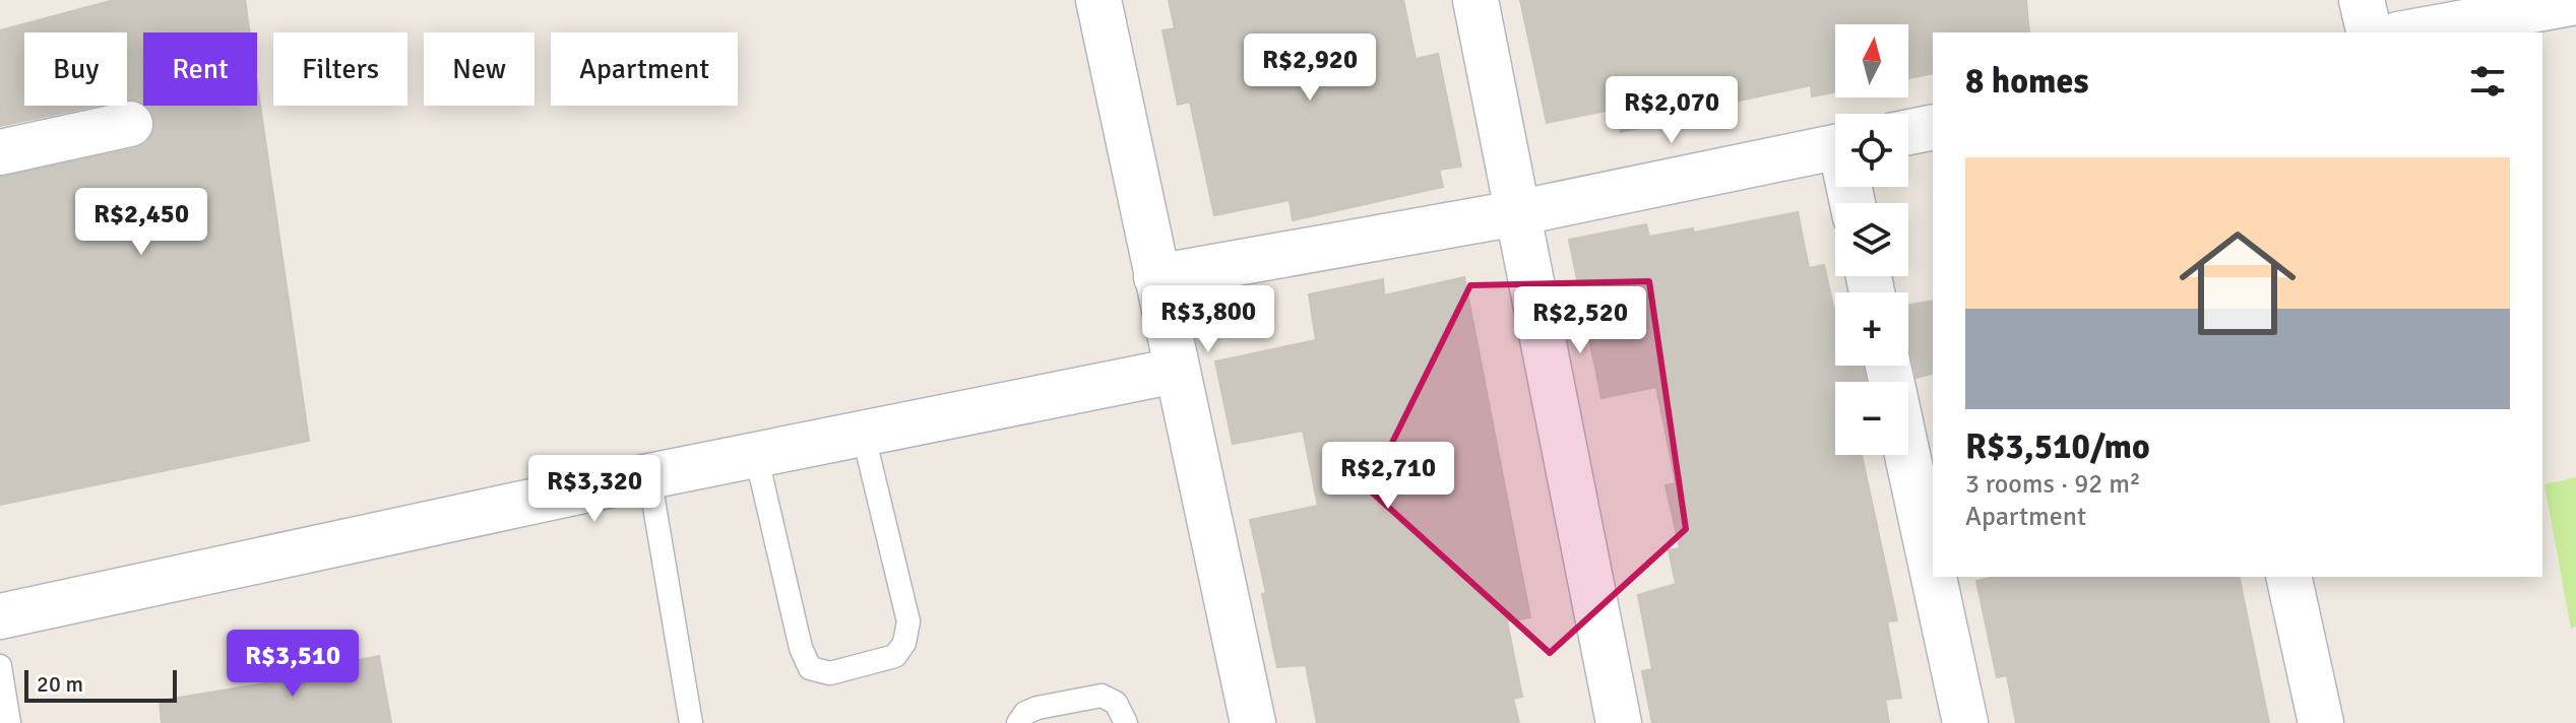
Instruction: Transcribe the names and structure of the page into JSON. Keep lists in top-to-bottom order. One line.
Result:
{"scale_bar":"20 m","north":"top","page":{"map_buttons":["+","−"],"chip":["Buy","Rent","Filters","New","Apartment"],"heading":"8 homes","price":["R$2,920","R$2,070","R$2,450","R$3,800","R$2,520","R$2,710","R$3,320","R$3,510"],"list":[{"name":"R$3,510/mo","note":"3 rooms · 92 m² · Apartment"}],"scale":"20 m"}}
